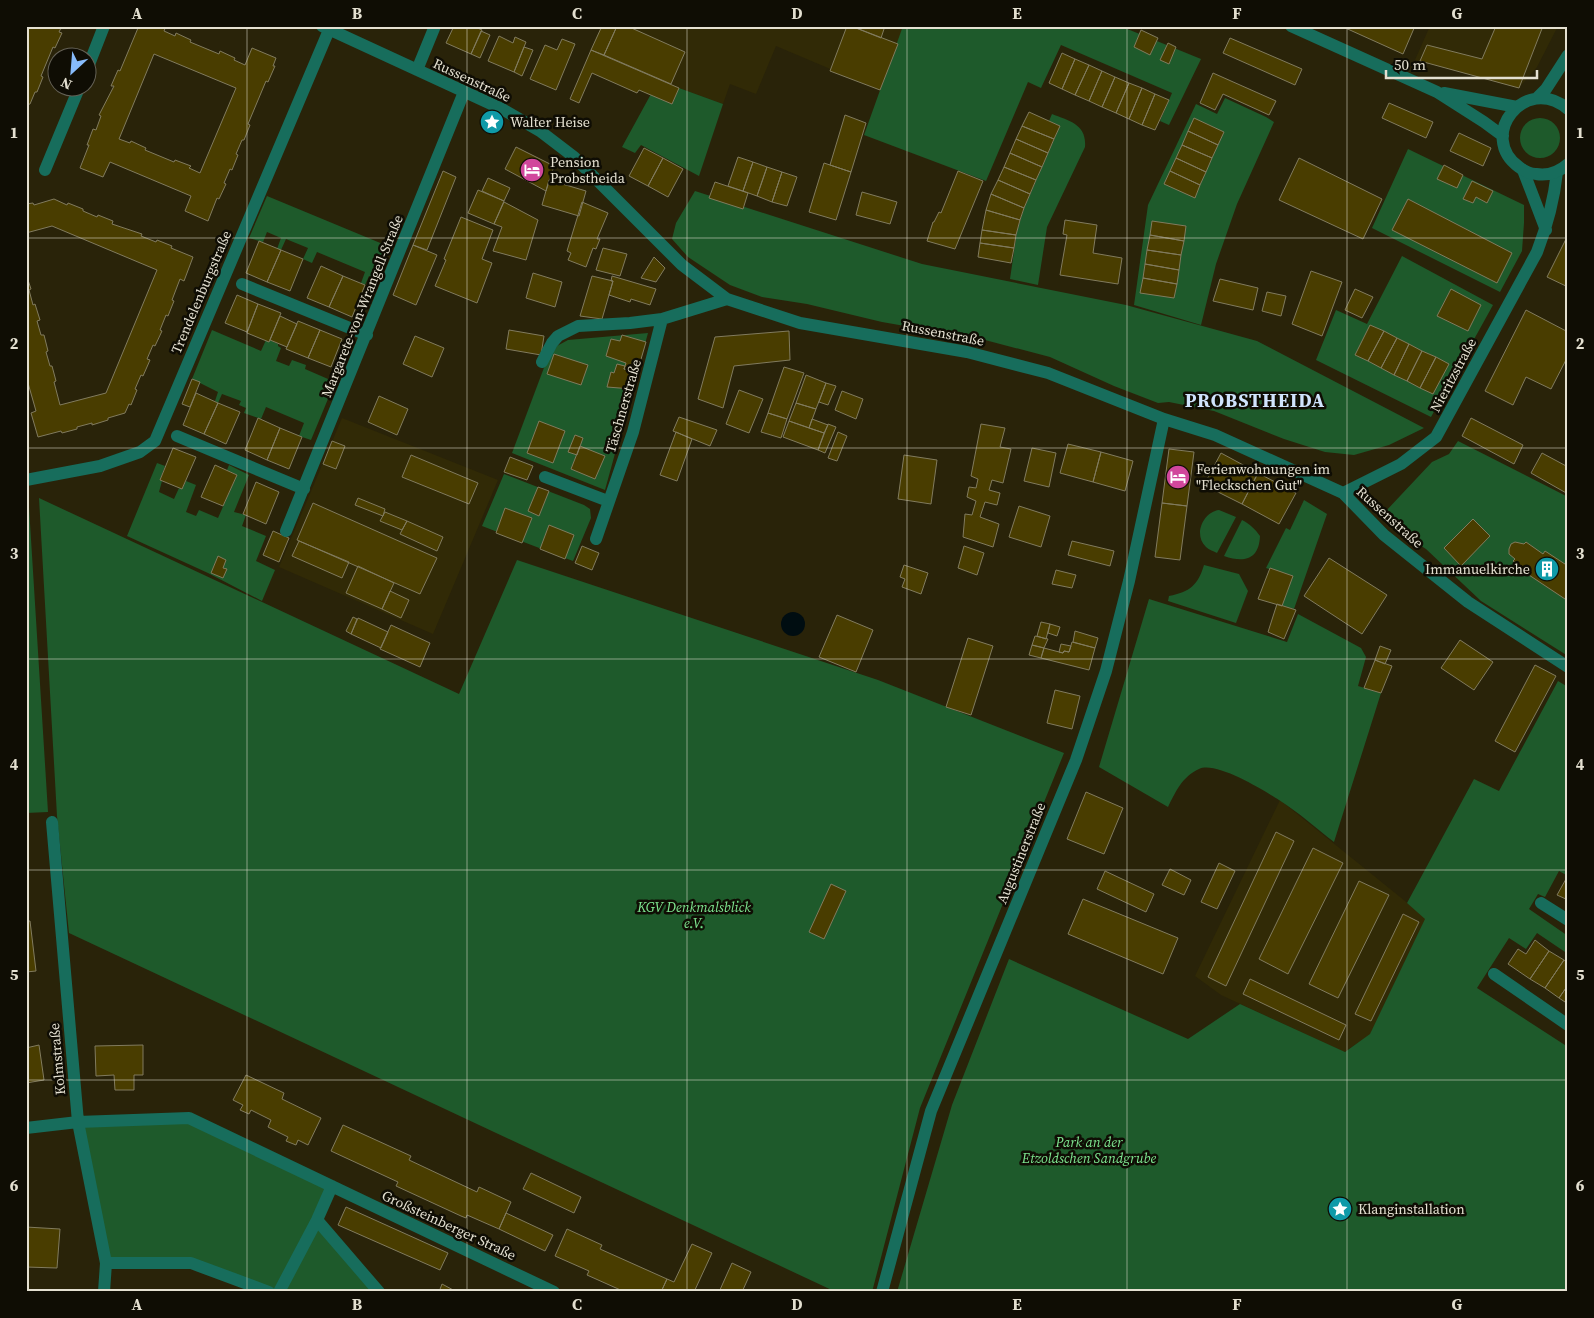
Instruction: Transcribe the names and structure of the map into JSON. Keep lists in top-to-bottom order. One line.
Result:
{"streets":{"street":["Russenstraße","Trendelenburgstraße","Margarete-von-Wrangell-Straße","Nieritzstraße","Täschnerstraße","Augustinerstraße","Kolmstraße","Großsteinberger Straße"]},"crossings":[["Russenstraße","Trendelenburgstraße"],["Russenstraße","Margarete-von-Wrangell-Straße"],["Russenstraße","Nieritzstraße"],["Russenstraße","Augustinerstraße"],["Kolmstraße","Großsteinberger Straße"]],"districts":["PROBSTHEIDA"],"parks":["KGV Denkmalsblick e.V.","Park an der Etzoldschen Sandgrube"],"places":{"place":["Walter Heise","Klanginstallation"],"hotel":["Pension Probstheida","Ferienwohnungen im \"Fleckschen Gut\""],"building":["Immanuelkirche"]},"scale_bar":"50 m","north":"bottom left","grid":{"columns":["A","B","C","D","E","F","G"],"rows":["1","2","3","4","5","6"]}}
